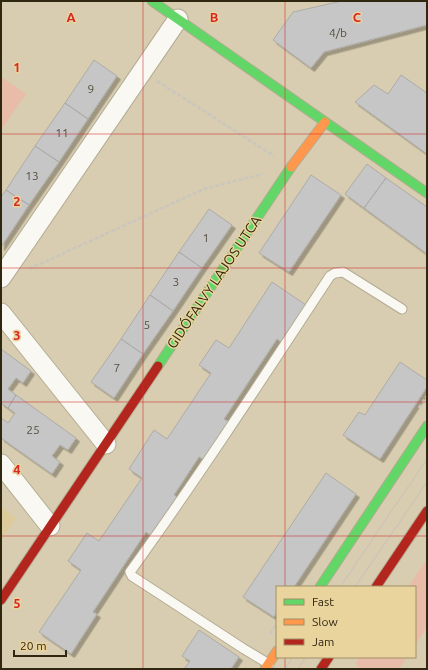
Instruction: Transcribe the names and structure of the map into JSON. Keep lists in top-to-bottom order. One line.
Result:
{"streets":{"street":["GIDÓFALVY LAJOS UTCA"]},"house_numbers":["4/b","9","11","13","1","3","5","7","25"],"legend":["Fast","Slow","Jam"],"scale_bar":"20 m","grid":{"columns":["A","B","C"],"rows":["1","2","3","4","5"]}}
